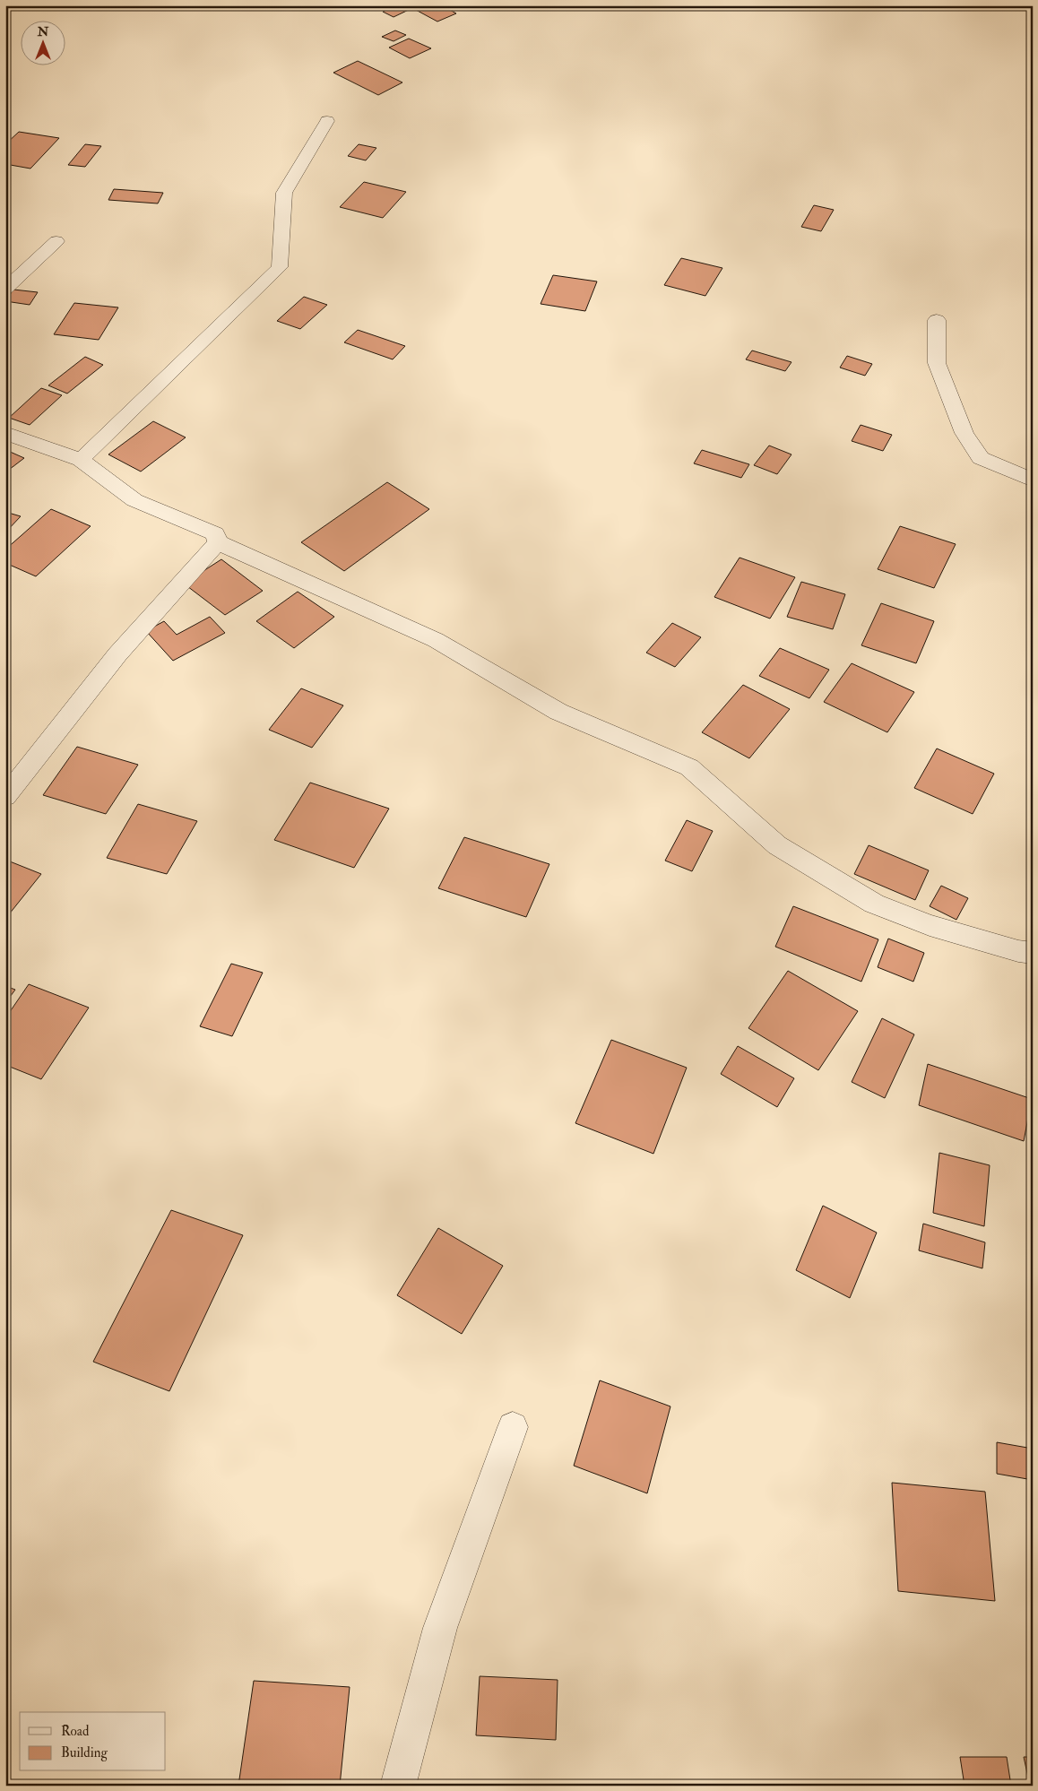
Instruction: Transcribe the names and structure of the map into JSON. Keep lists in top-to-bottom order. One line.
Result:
{"legend":["Road","Building"],"north":"top"}
